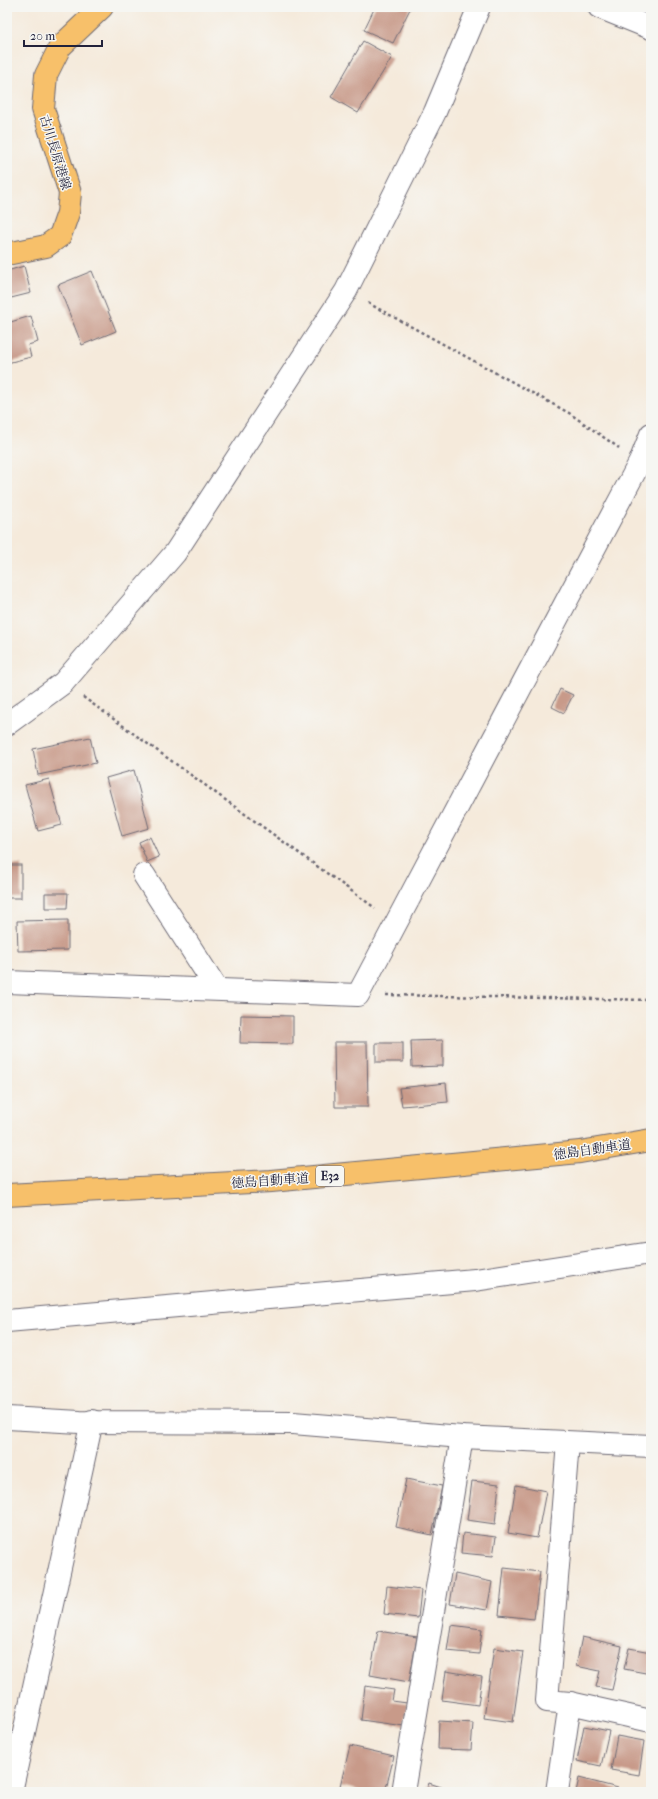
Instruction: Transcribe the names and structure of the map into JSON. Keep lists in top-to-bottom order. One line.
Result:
{"streets":{"main road":["古川長原港線","徳島自動車道","E32"]},"scale_bar":"20 m"}
